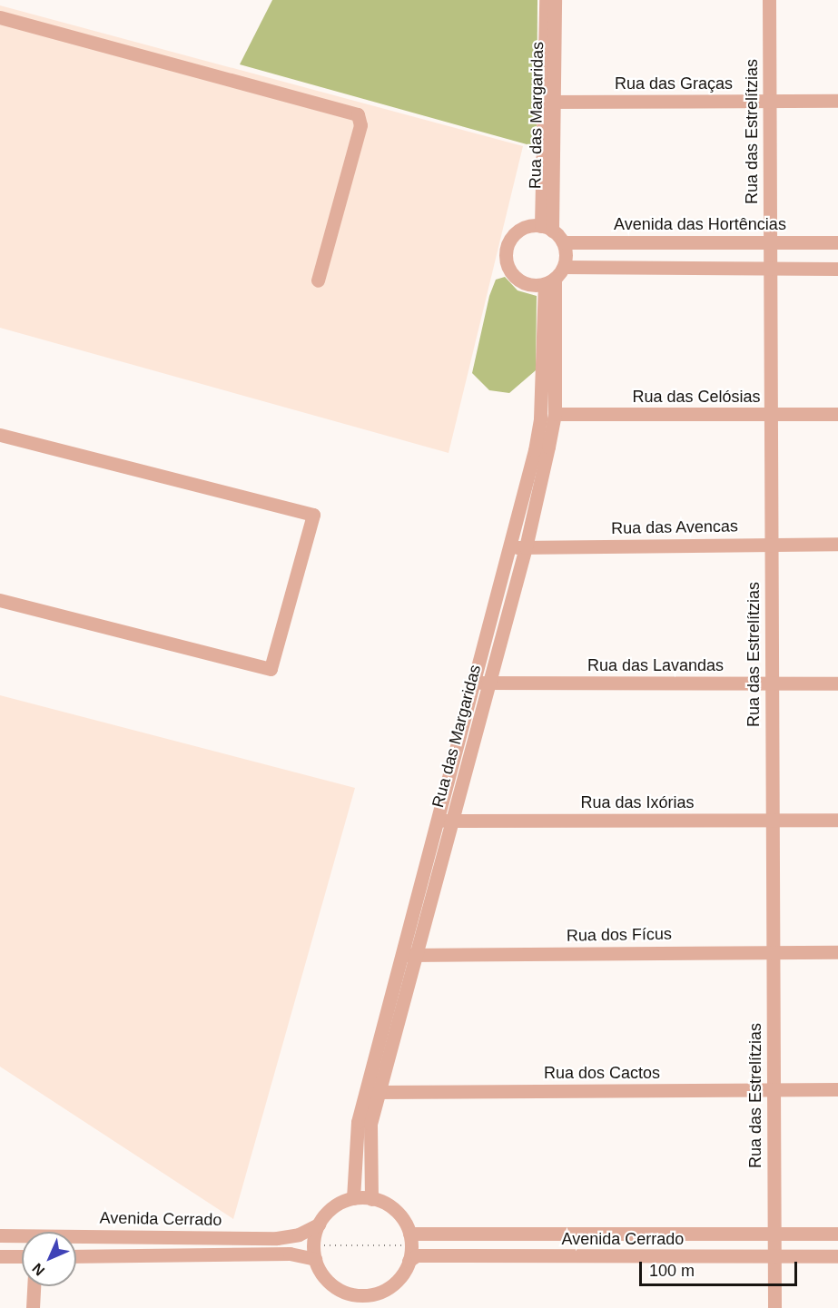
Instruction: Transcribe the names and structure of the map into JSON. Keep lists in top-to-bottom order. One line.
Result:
{"streets":{"street":["Rua das Graças","Rua das Margaridas","Rua das Estrelítzias","Avenida das Hortências","Rua das Celósias","Rua das Avencas","Rua das Lavandas","Rua das Ixórias","Rua dos Fícus","Rua dos Cactos","Avenida Cerrado"]},"crossings":[["Rua das Graças","Rua das Margaridas"],["Rua das Graças","Rua das Estrelítzias"],["Rua das Margaridas","Avenida das Hortências"],["Rua das Margaridas","Rua das Celósias"],["Rua das Margaridas","Rua das Avencas"],["Rua das Margaridas","Rua das Lavandas"],["Rua das Margaridas","Rua das Ixórias"],["Rua das Margaridas","Rua dos Fícus"],["Rua das Margaridas","Rua dos Cactos"],["Rua das Margaridas","Avenida Cerrado"],["Rua das Estrelítzias","Avenida das Hortências"],["Rua das Estrelítzias","Rua das Celósias"],["Rua das Estrelítzias","Rua das Avencas"],["Rua das Estrelítzias","Rua das Lavandas"],["Rua das Estrelítzias","Rua das Ixórias"],["Rua das Estrelítzias","Rua dos Fícus"],["Rua das Estrelítzias","Rua dos Cactos"],["Rua das Estrelítzias","Avenida Cerrado"]],"scale_bar":"100 m","north":"bottom left"}
